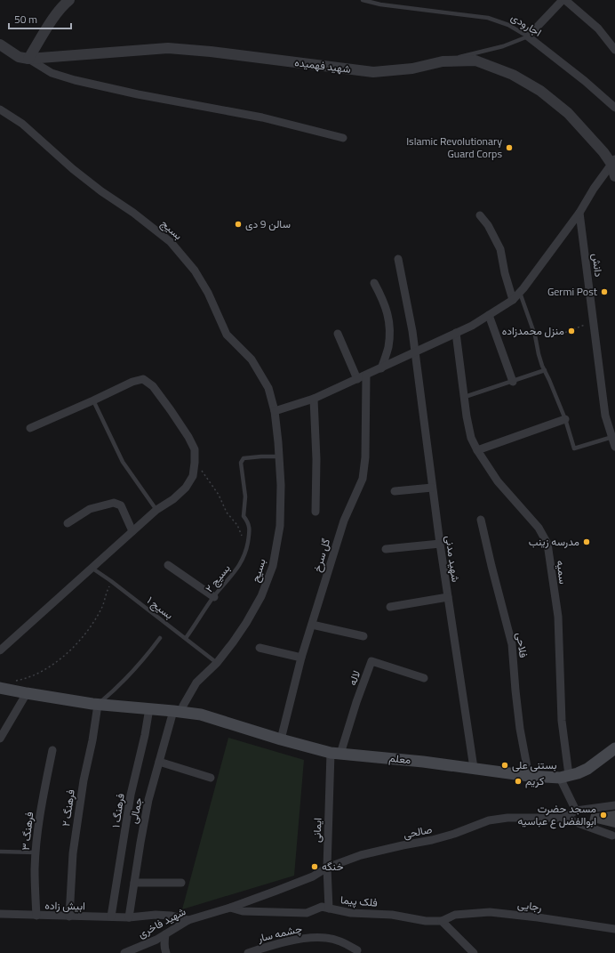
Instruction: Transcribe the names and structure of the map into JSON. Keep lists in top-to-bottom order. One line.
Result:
{"streets":{"main road":["معلم"],"street":["اجارودی","شهید فهمیده","بسیج","دانش","گل سرخ","شهید مدنی","بسیح","سمیه","فلاحی","لاله","فرهنگ ۲","فرهنگ ۱","جمالی","ایمانی","فرهنگ ۳","صالحی","فلک پیما","ابیش زاده","رجایی","شهید فاخری","چشمه سار"],"lane":["بسیج ۲","بسیج ۱"]},"crossings":[["بسیج","بسیح"],["گل سرخ","معلم"],["شهید مدنی","معلم"],["بسیح","بسیج ۲"],["بسیح","بسیج ۱"],["بسیح","معلم"],["بسیح","جمالی"],["سمیه","معلم"],["سمیه","صالحی"],["بسیج ۲","بسیج ۱"],["فلاحی","معلم"],["لاله","معلم"],["لاله","ایمانی"],["معلم","فرهنگ ۲"],["معلم","فرهنگ ۱"],["معلم","جمالی"],["معلم","ایمانی"],["فرهنگ ۲","ابیش زاده"],["فرهنگ ۱","ابیش زاده"],["جمالی","ابیش زاده"],["ایمانی","صالحی"],["ایمانی","فلک پیما"],["فرهنگ ۳","ابیش زاده"],["صالحی","فلک پیما"],["صالحی","شهید فاخری"],["فلک پیما","رجایی"],["فلک پیما","شهید فاخری"],["ابیش زاده","شهید فاخری"]],"places":["Islamic Revolutionary Guard Corps","سالن 9 دی","Germi Post","منزل محمدزاده","مدرسه زینب","بستنی علی","کریم","مسجد حضرت ابوالفضل ع عباسیه","خنگه"],"scale_bar":"50 m"}
